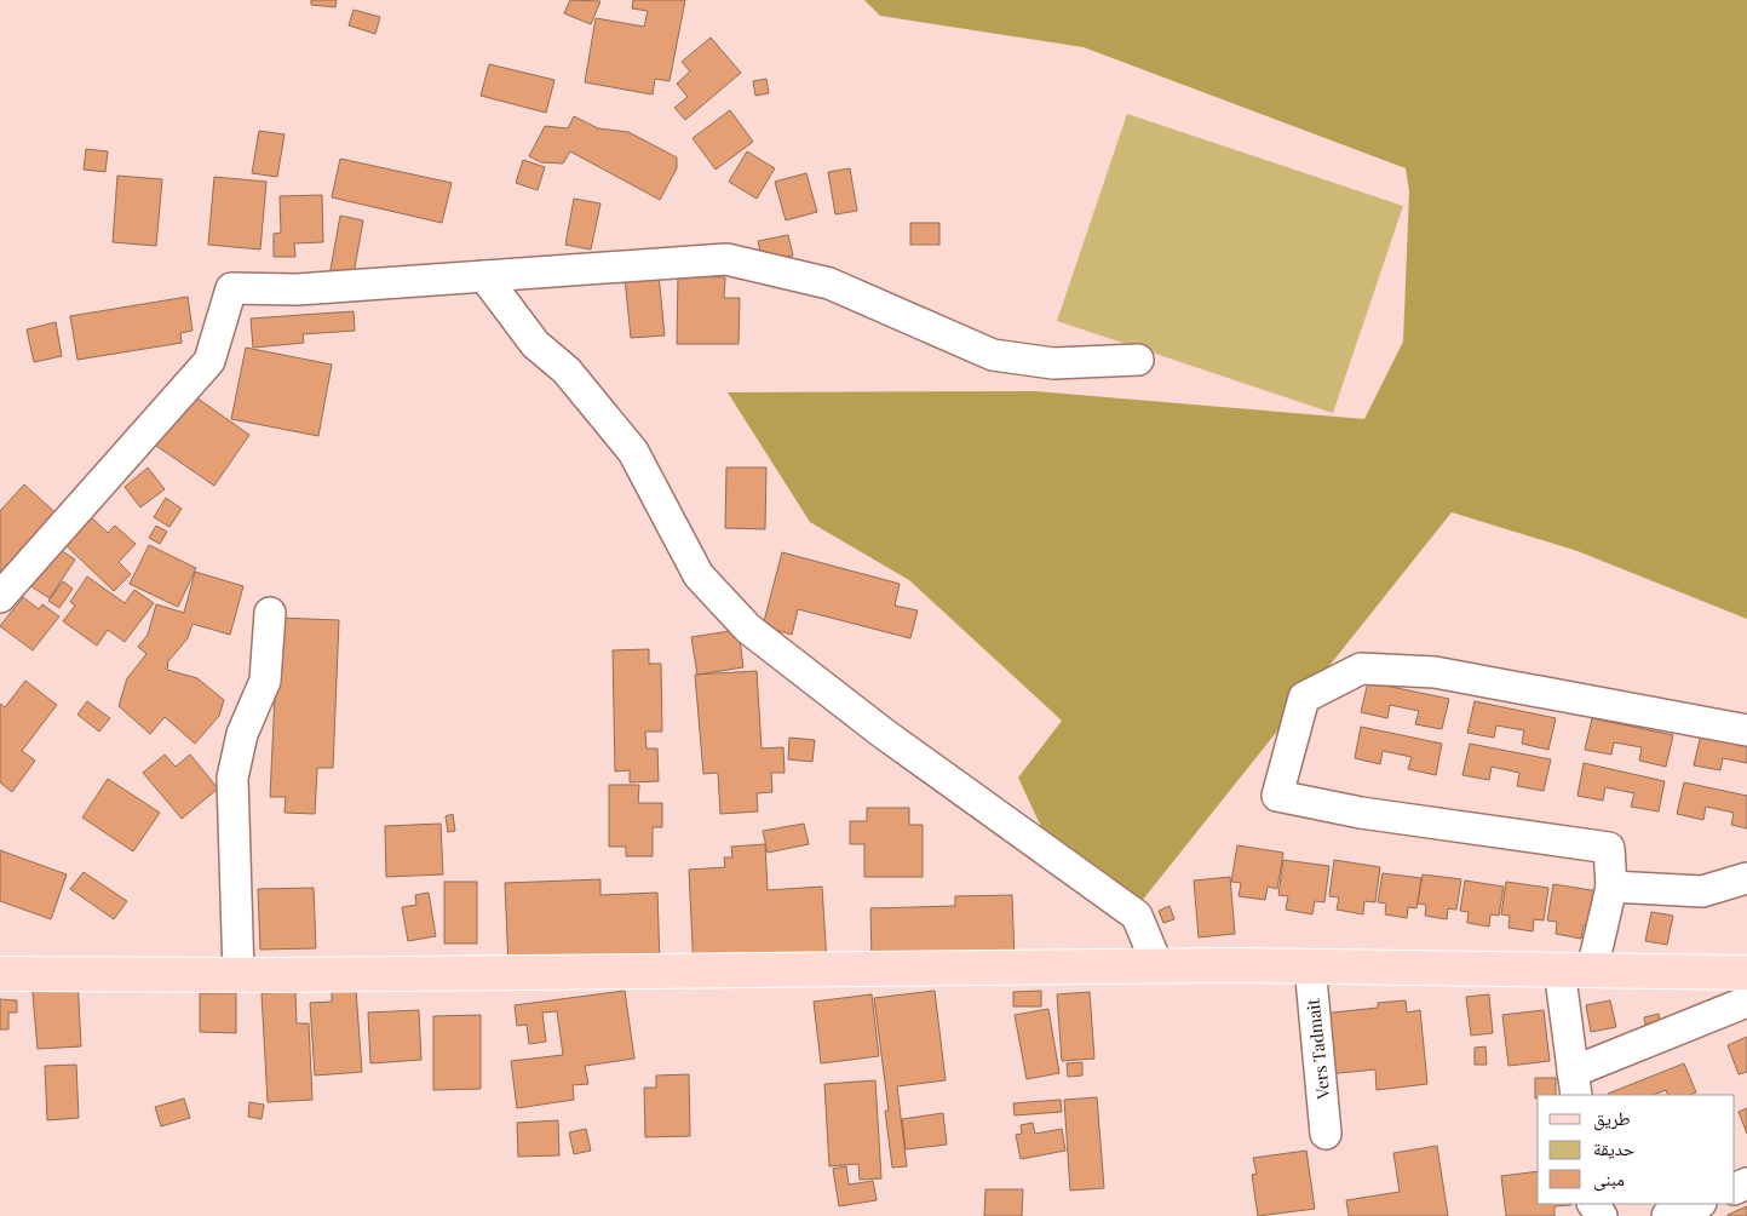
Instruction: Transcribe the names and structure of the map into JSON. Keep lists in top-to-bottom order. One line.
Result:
{"streets":{"street":["Vers Tadmait"]},"legend":["طريق","حديقة","مبنى"]}
